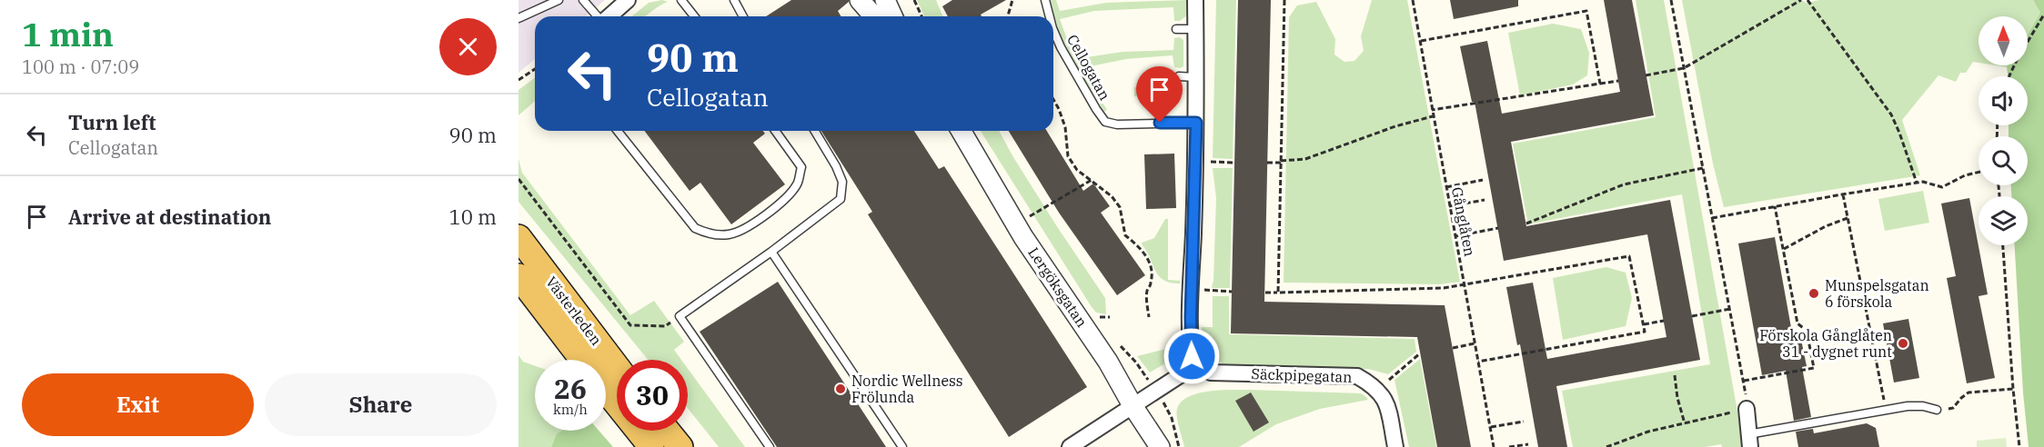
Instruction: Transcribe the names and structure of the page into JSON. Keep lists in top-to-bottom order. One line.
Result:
{"streets":{"highway":["Västerleden"],"street":["Lergöksgatan","Säckpipegatan"],"lane":["Cellogatan"],"path":["Gånglåten"]},"places":["Munspelsgatan 6 förskola","Förskola Gånglåten 31 - dygnet runt","Nordic Wellness Frölunda"],"north":"top","page":{"heading":["1 min","100 m · 07:09"],"turn":["90 m","Cellogatan"],"list":[{"name":"Turn left","note":"Cellogatan","value":"90 m"},{"name":"Arrive at destination","value":"10 m"}],"speed":"26 km/h","limit":"30","buttons":["Exit","Share"]}}
